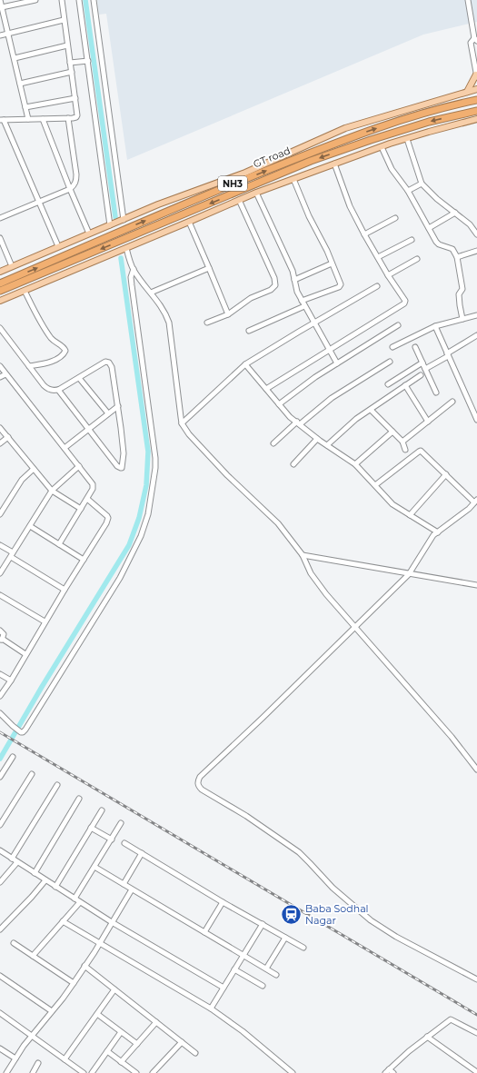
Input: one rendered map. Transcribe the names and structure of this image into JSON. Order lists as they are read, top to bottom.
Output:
{
  "streets": {
    "highway": ["GT road", "NH3"]
  },
  "places": {
    "station": ["Baba Sodhal Nagar"]
  }
}
